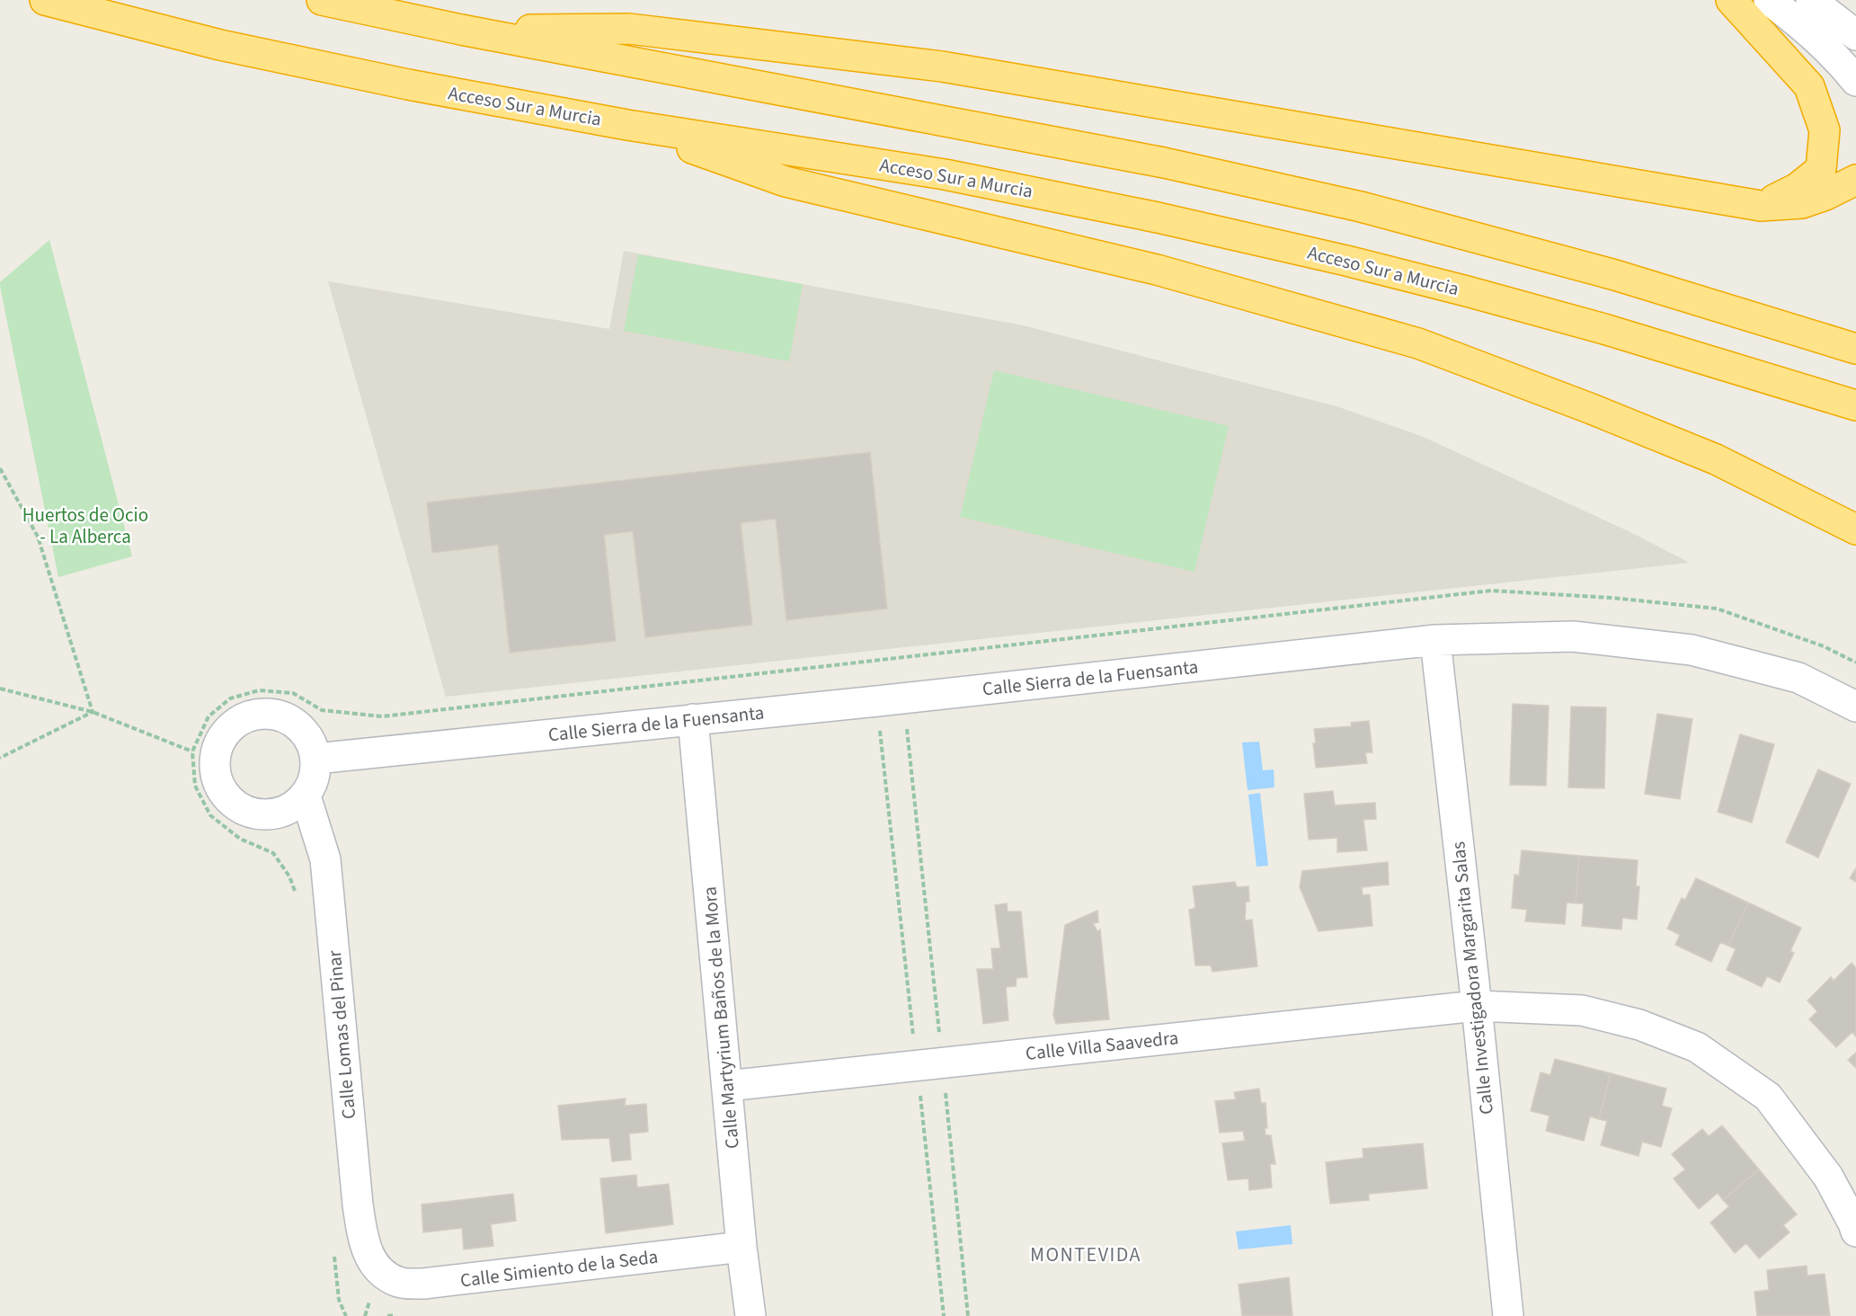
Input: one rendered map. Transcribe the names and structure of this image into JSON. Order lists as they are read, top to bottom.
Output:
{
  "streets": {
    "highway": ["Acceso Sur a Murcia"],
    "street": [
      "Calle Sierra de la Fuensanta",
      "Calle Investigadora Margarita Salas",
      "Calle Martyrium Baños de la Mora",
      "Calle Lomas del Pinar",
      "Calle Villa Saavedra",
      "Calle Simiento de la Seda"
    ]
  },
  "crossings": [
    ["Calle Sierra de la Fuensanta", "Calle Investigadora Margarita Salas"],
    ["Calle Sierra de la Fuensanta", "Calle Martyrium Baños de la Mora"],
    ["Calle Sierra de la Fuensanta", "Calle Lomas del Pinar"],
    ["Calle Investigadora Margarita Salas", "Calle Villa Saavedra"],
    ["Calle Martyrium Baños de la Mora", "Calle Villa Saavedra"],
    ["Calle Martyrium Baños de la Mora", "Calle Simiento de la Seda"],
    ["Calle Lomas del Pinar", "Calle Simiento de la Seda"]
  ],
  "districts": ["MONTEVIDA"],
  "parks": ["Huertos de Ocio - La Alberca"]
}
